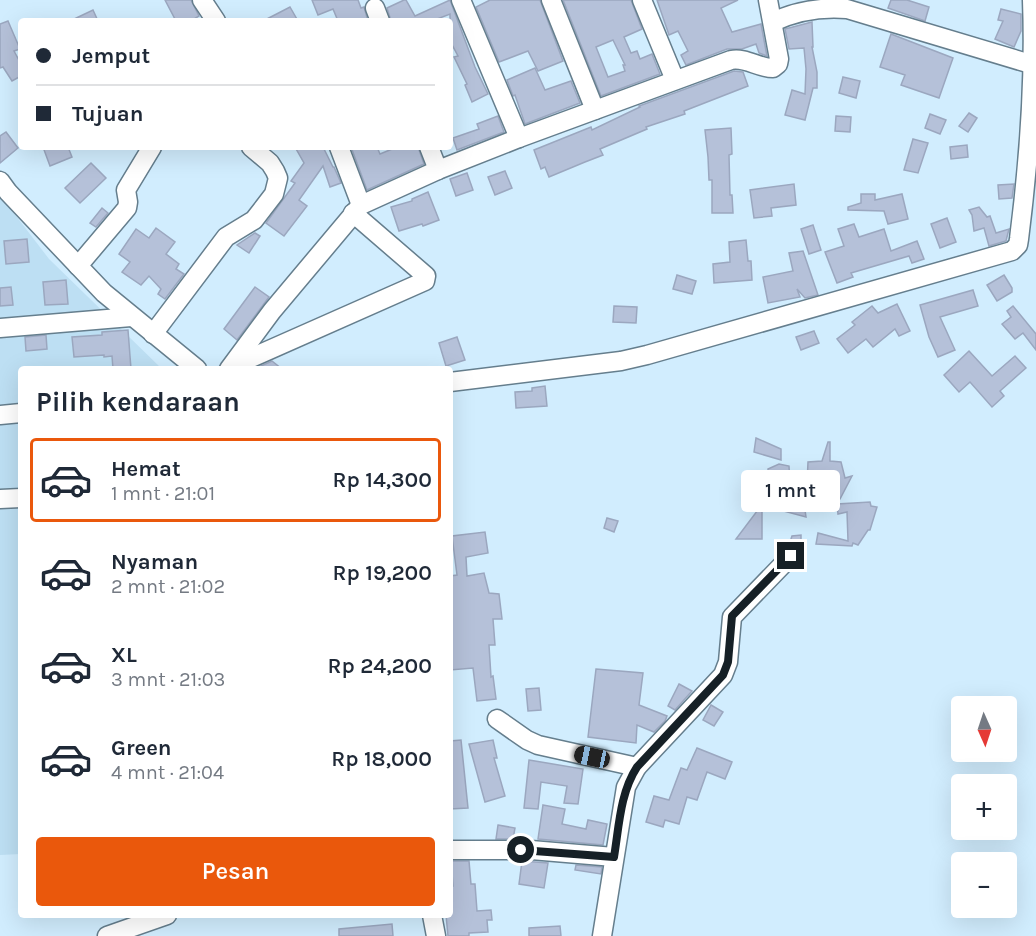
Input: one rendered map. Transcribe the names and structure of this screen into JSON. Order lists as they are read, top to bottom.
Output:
{
  "north": "bottom",
  "page": {
    "banner": ["Jemput", "Tujuan"],
    "heading": "Pilih kendaraan",
    "list": [
      {
        "name": "Hemat",
        "note": "1 mnt · 21:01",
        "value": "Rp 14,300"
      },
      {
        "name": "Nyaman",
        "note": "2 mnt · 21:02",
        "value": "Rp 19,200"
      },
      {
        "name": "XL",
        "note": "3 mnt · 21:03",
        "value": "Rp 24,200"
      },
      {
        "name": "Green",
        "note": "4 mnt · 21:04",
        "value": "Rp 18,000"
      }
    ],
    "bubble": "1 mnt",
    "map_buttons": ["+", "−"],
    "buttons": "Pesan"
  }
}
